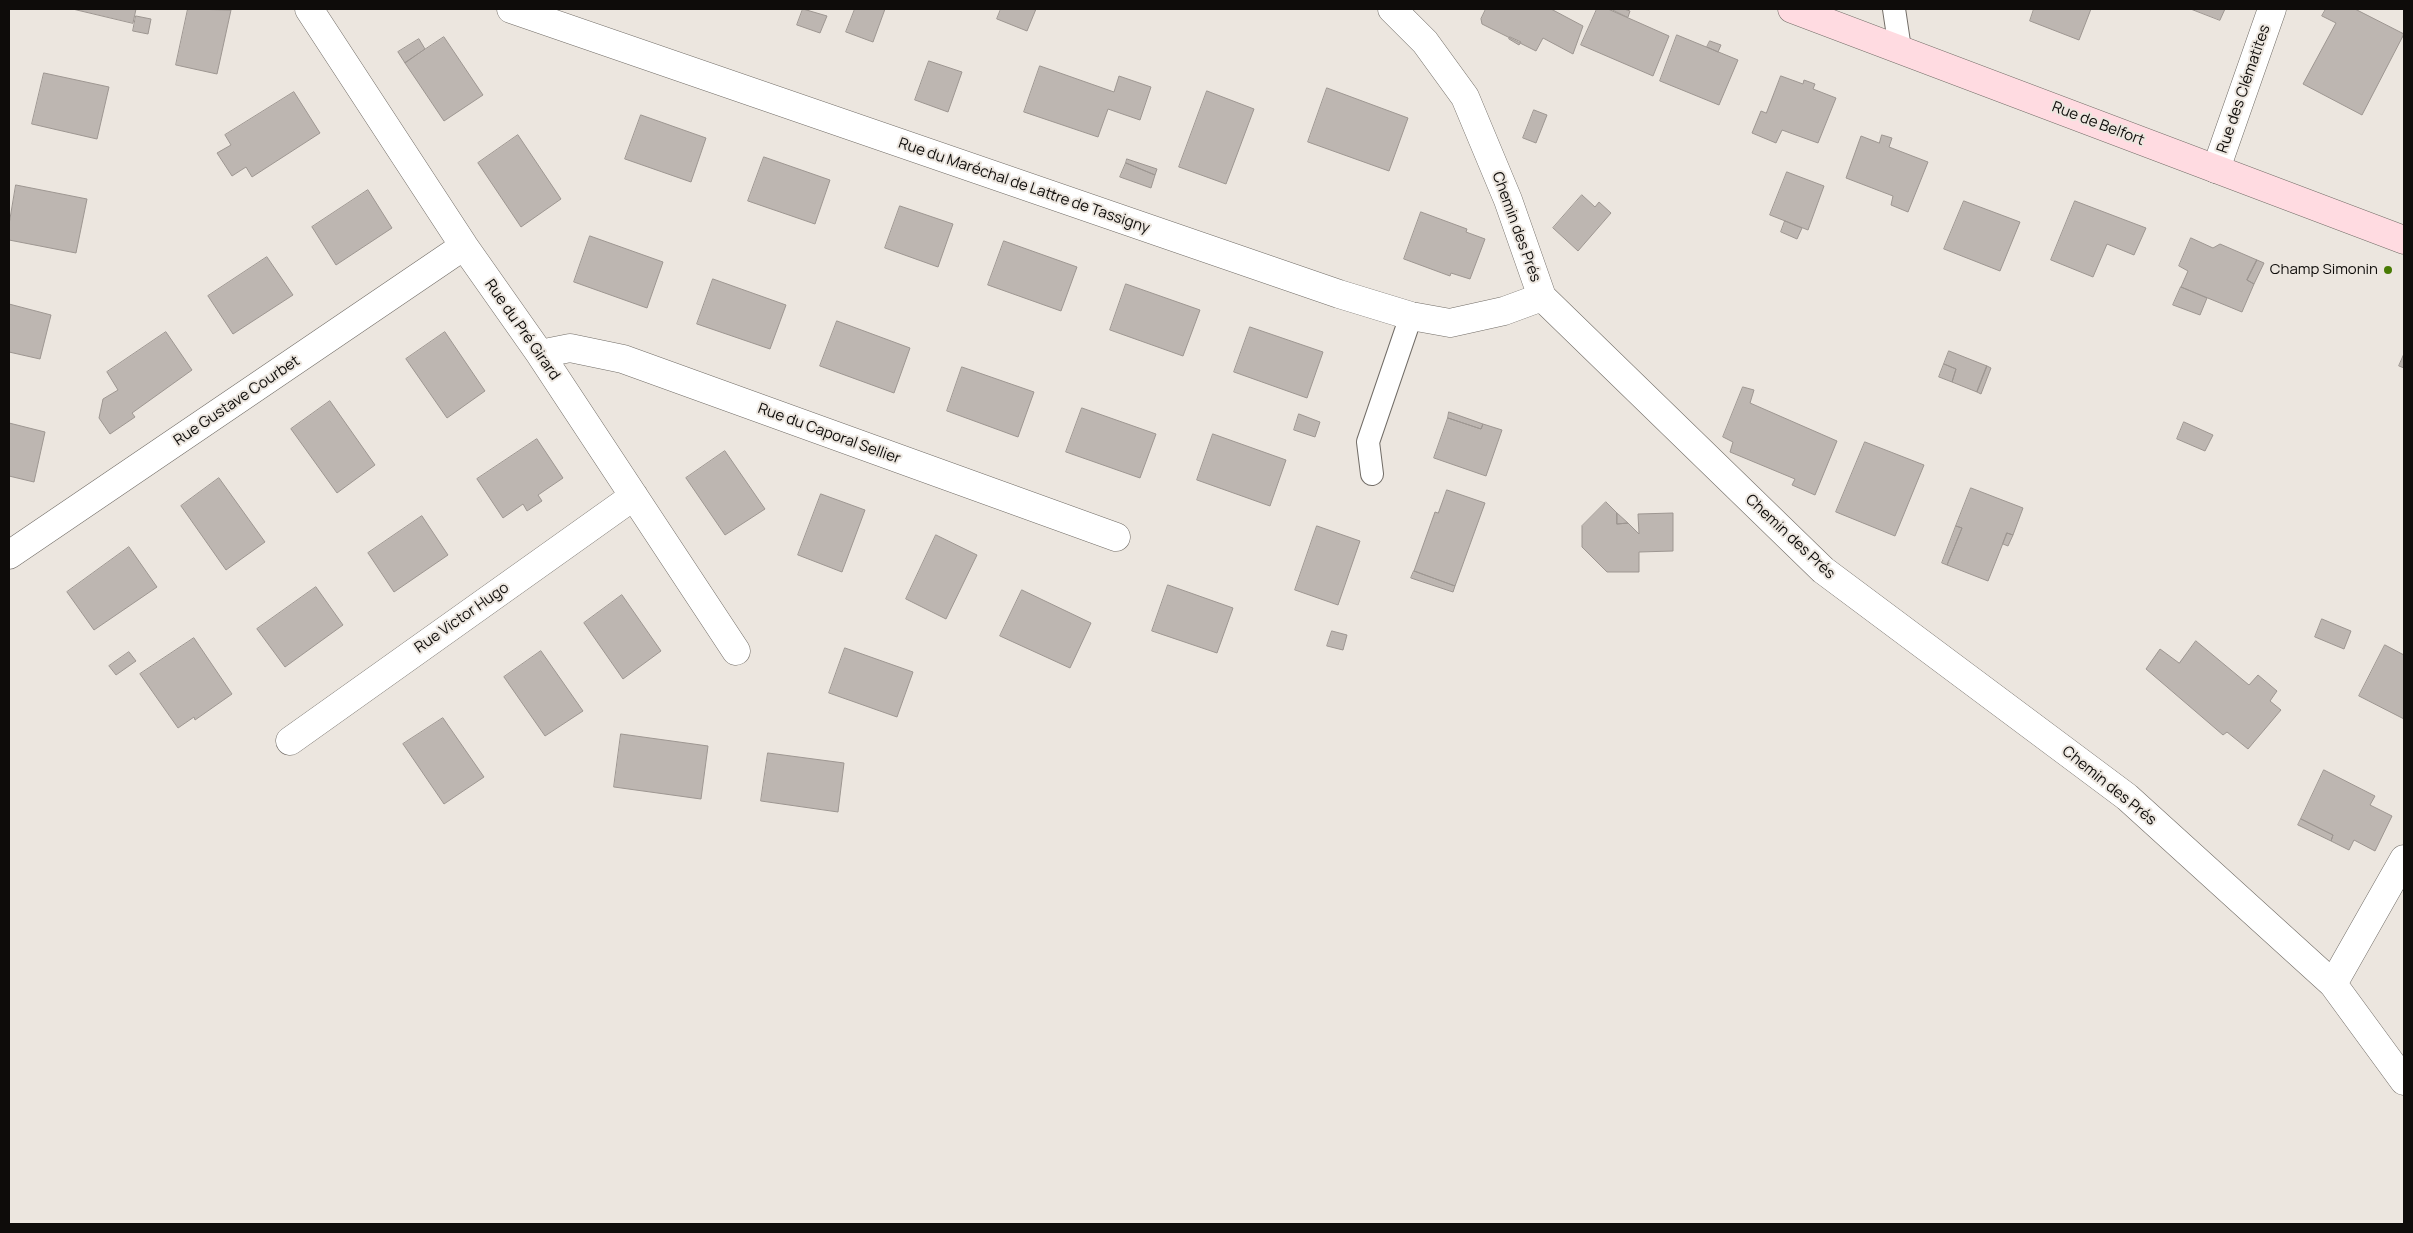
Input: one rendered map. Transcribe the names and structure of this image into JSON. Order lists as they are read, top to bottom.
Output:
{
  "streets": {
    "main road": ["Rue de Belfort"],
    "street": [
      "Rue des Clématites",
      "Rue du Maréchal de Lattre de Tassigny",
      "Chemin des Prés",
      "Rue du Pré Girard",
      "Rue Gustave Courbet",
      "Rue du Caporal Sellier",
      "Rue Victor Hugo"
    ]
  },
  "crossings": [
    ["Rue des Clématites", "Rue de Belfort"],
    ["Rue du Maréchal de Lattre de Tassigny", "Chemin des Prés"],
    ["Rue du Pré Girard", "Rue Gustave Courbet"],
    ["Rue du Pré Girard", "Rue du Caporal Sellier"],
    ["Rue du Pré Girard", "Rue Victor Hugo"]
  ],
  "places": ["Champ Simonin"]
}
